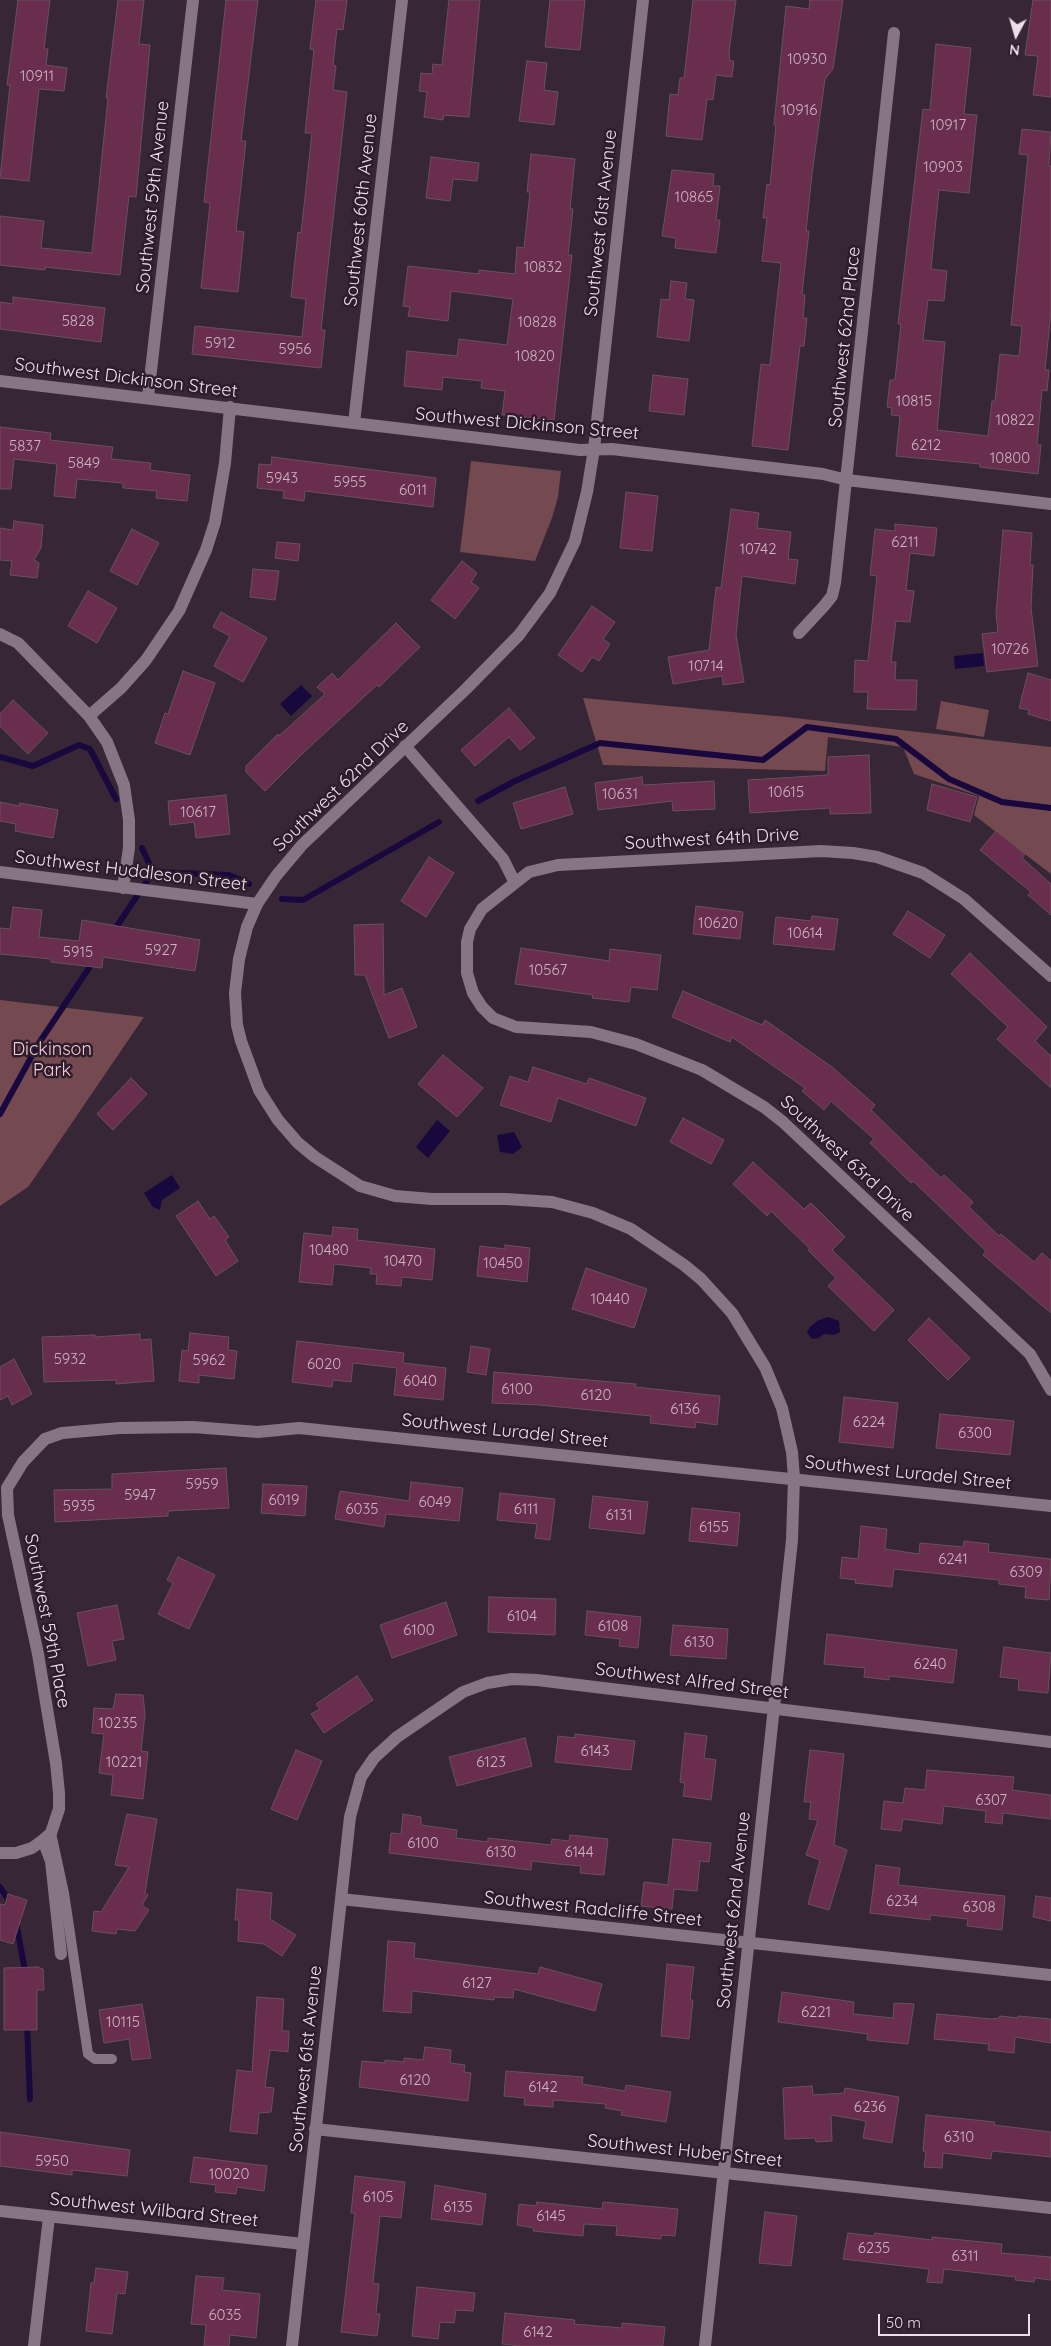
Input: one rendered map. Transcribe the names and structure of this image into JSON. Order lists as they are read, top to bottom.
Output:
{
  "streets": {
    "street": [
      "Southwest 59th Avenue",
      "Southwest 60th Avenue",
      "Southwest 61st Avenue",
      "Southwest 62nd Place",
      "Southwest Dickinson Street",
      "Southwest 62nd Drive",
      "Southwest 64th Drive",
      "Southwest Huddleson Street",
      "Southwest 63rd Drive",
      "Southwest Luradel Street",
      "Southwest 59th Place",
      "Southwest Alfred Street",
      "Southwest Radcliffe Street",
      "Southwest 62nd Avenue",
      "Southwest Huber Street",
      "Southwest Wilbard Street"
    ]
  },
  "crossings": [
    ["Southwest 59th Avenue", "Southwest Dickinson Street"],
    ["Southwest 60th Avenue", "Southwest Dickinson Street"],
    ["Southwest 61st Avenue", "Southwest Dickinson Street"],
    ["Southwest 61st Avenue", "Southwest 62nd Drive"],
    ["Southwest 61st Avenue", "Southwest Alfred Street"],
    ["Southwest 61st Avenue", "Southwest Radcliffe Street"],
    ["Southwest 61st Avenue", "Southwest Huber Street"],
    ["Southwest 61st Avenue", "Southwest Wilbard Street"],
    ["Southwest 62nd Place", "Southwest Dickinson Street"],
    ["Southwest Dickinson Street", "Southwest 62nd Drive"],
    ["Southwest 62nd Drive", "Southwest Huddleson Street"],
    ["Southwest 62nd Drive", "Southwest Luradel Street"],
    ["Southwest 62nd Drive", "Southwest 62nd Avenue"],
    ["Southwest 64th Drive", "Southwest 63rd Drive"],
    ["Southwest Luradel Street", "Southwest 59th Place"],
    ["Southwest Luradel Street", "Southwest 62nd Avenue"],
    ["Southwest Alfred Street", "Southwest 62nd Avenue"],
    ["Southwest Radcliffe Street", "Southwest 62nd Avenue"],
    ["Southwest 62nd Avenue", "Southwest Huber Street"]
  ],
  "parks": ["Dickinson Park"],
  "house_numbers": [
    "10930",
    "10911",
    "10916",
    "10917",
    "10903",
    "10865",
    "10832",
    "5828",
    "10828",
    "5912",
    "5956",
    "10820",
    "10815",
    "10822",
    "6212",
    "5837",
    "10800",
    "5849",
    "5943",
    "5955",
    "6011",
    "6211",
    "10742",
    "10726",
    "10714",
    "10615",
    "10631",
    "10617",
    "10620",
    "10614",
    "5927",
    "5915",
    "10567",
    "10480",
    "10470",
    "10450",
    "10440",
    "5932",
    "5962",
    "6020",
    "6040",
    "6100",
    "6120",
    "6136",
    "6224",
    "6300",
    "5959",
    "5947",
    "6019",
    "6049",
    "5935",
    "6035",
    "6111",
    "6131",
    "6155",
    "6241",
    "6309",
    "6104",
    "6108",
    "6100",
    "6130",
    "6240",
    "10235",
    "6143",
    "10221",
    "6123",
    "6307",
    "6100",
    "6130",
    "6144",
    "6234",
    "6308",
    "6127",
    "6221",
    "10115",
    "6120",
    "6142",
    "6236",
    "6310",
    "5950",
    "10020",
    "6105",
    "6135",
    "6145",
    "6235",
    "6311",
    "6035",
    "6142"
  ],
  "scale_bar": "50 m",
  "north": "bottom"
}
